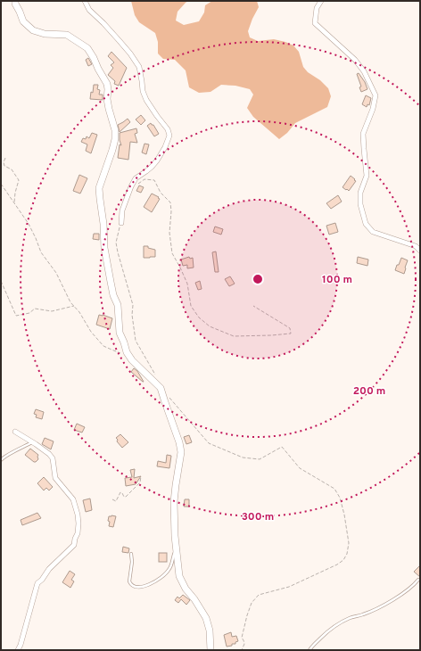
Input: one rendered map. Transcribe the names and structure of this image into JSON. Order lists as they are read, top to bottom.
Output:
{
  "rings": ["100 m", "200 m", "300 m"]
}
